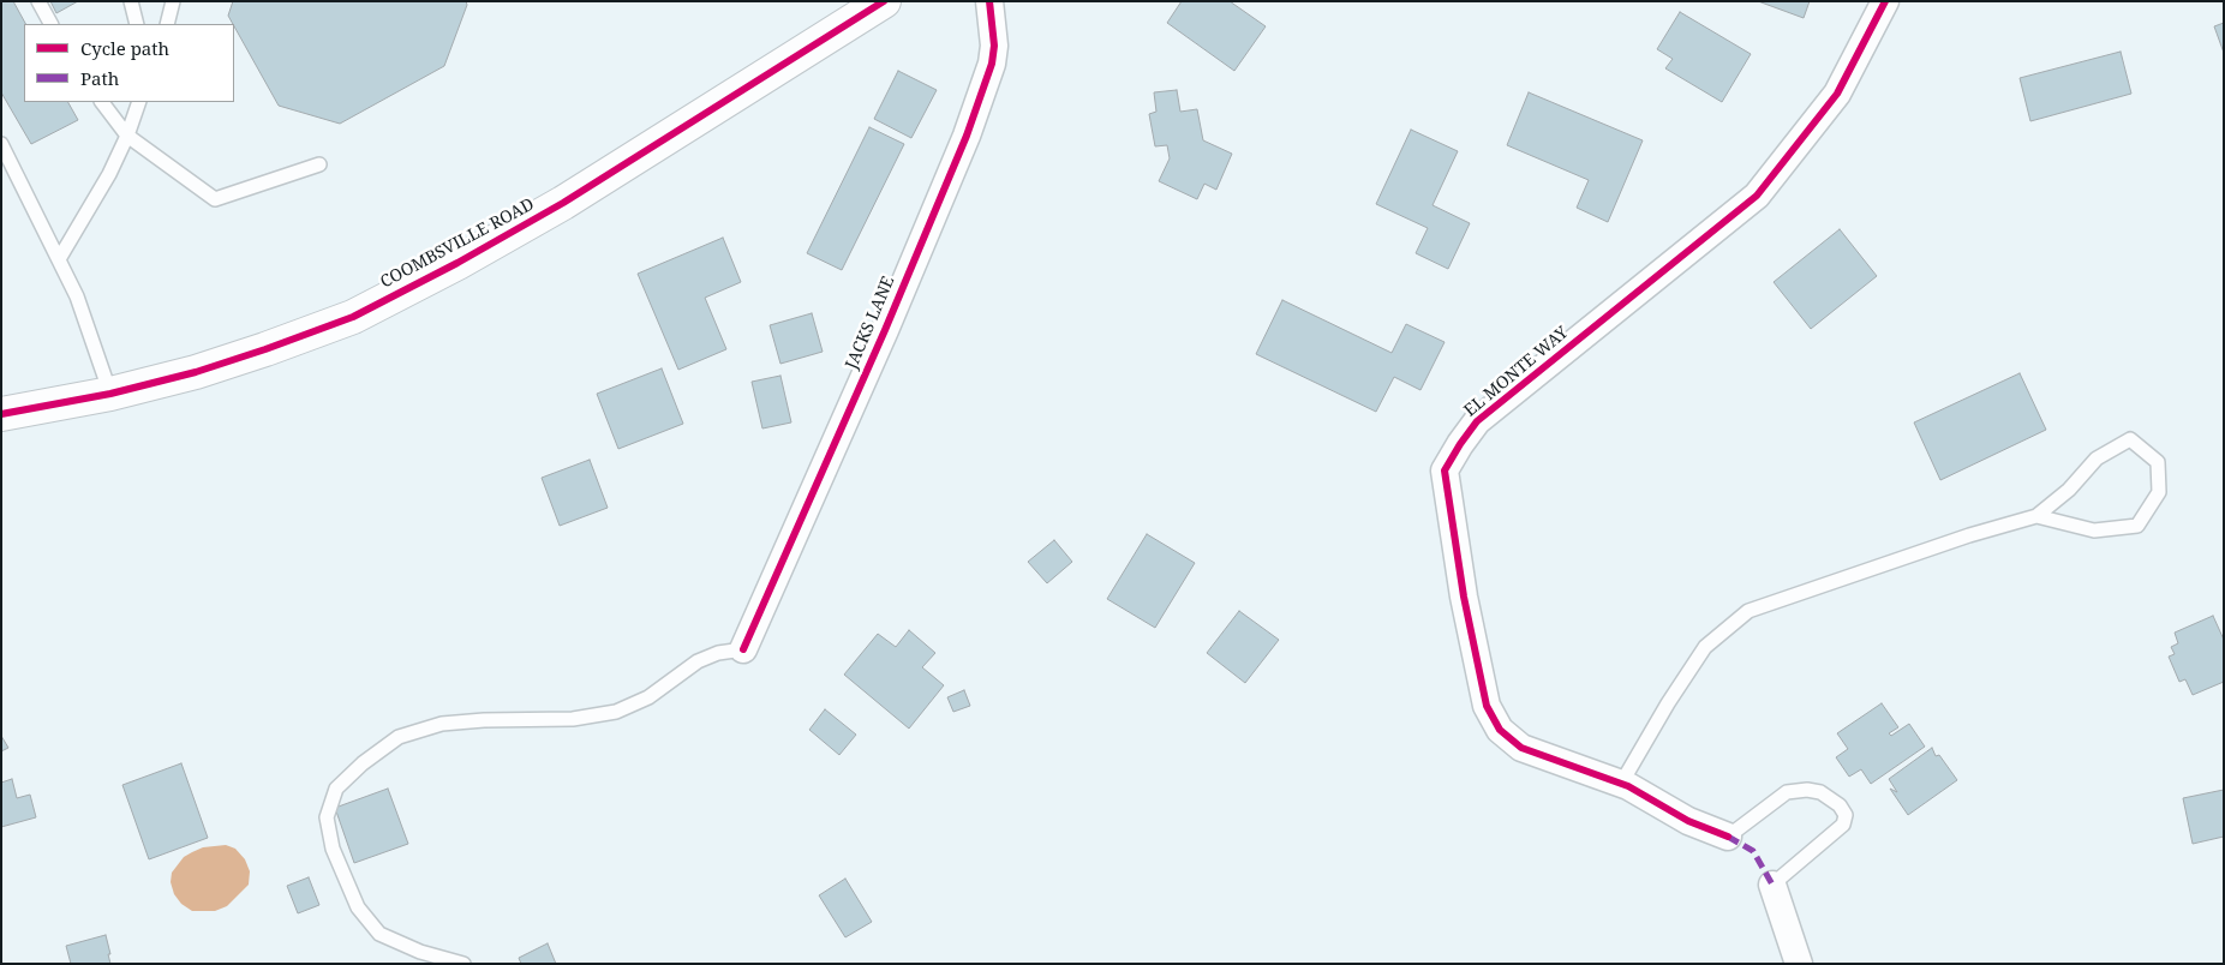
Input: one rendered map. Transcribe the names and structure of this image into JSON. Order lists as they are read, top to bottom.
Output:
{
  "streets": {
    "street": ["COOMBSVILLE ROAD", "JACKS LANE", "EL MONTE WAY"]
  },
  "legend": ["Cycle path", "Path"]
}
